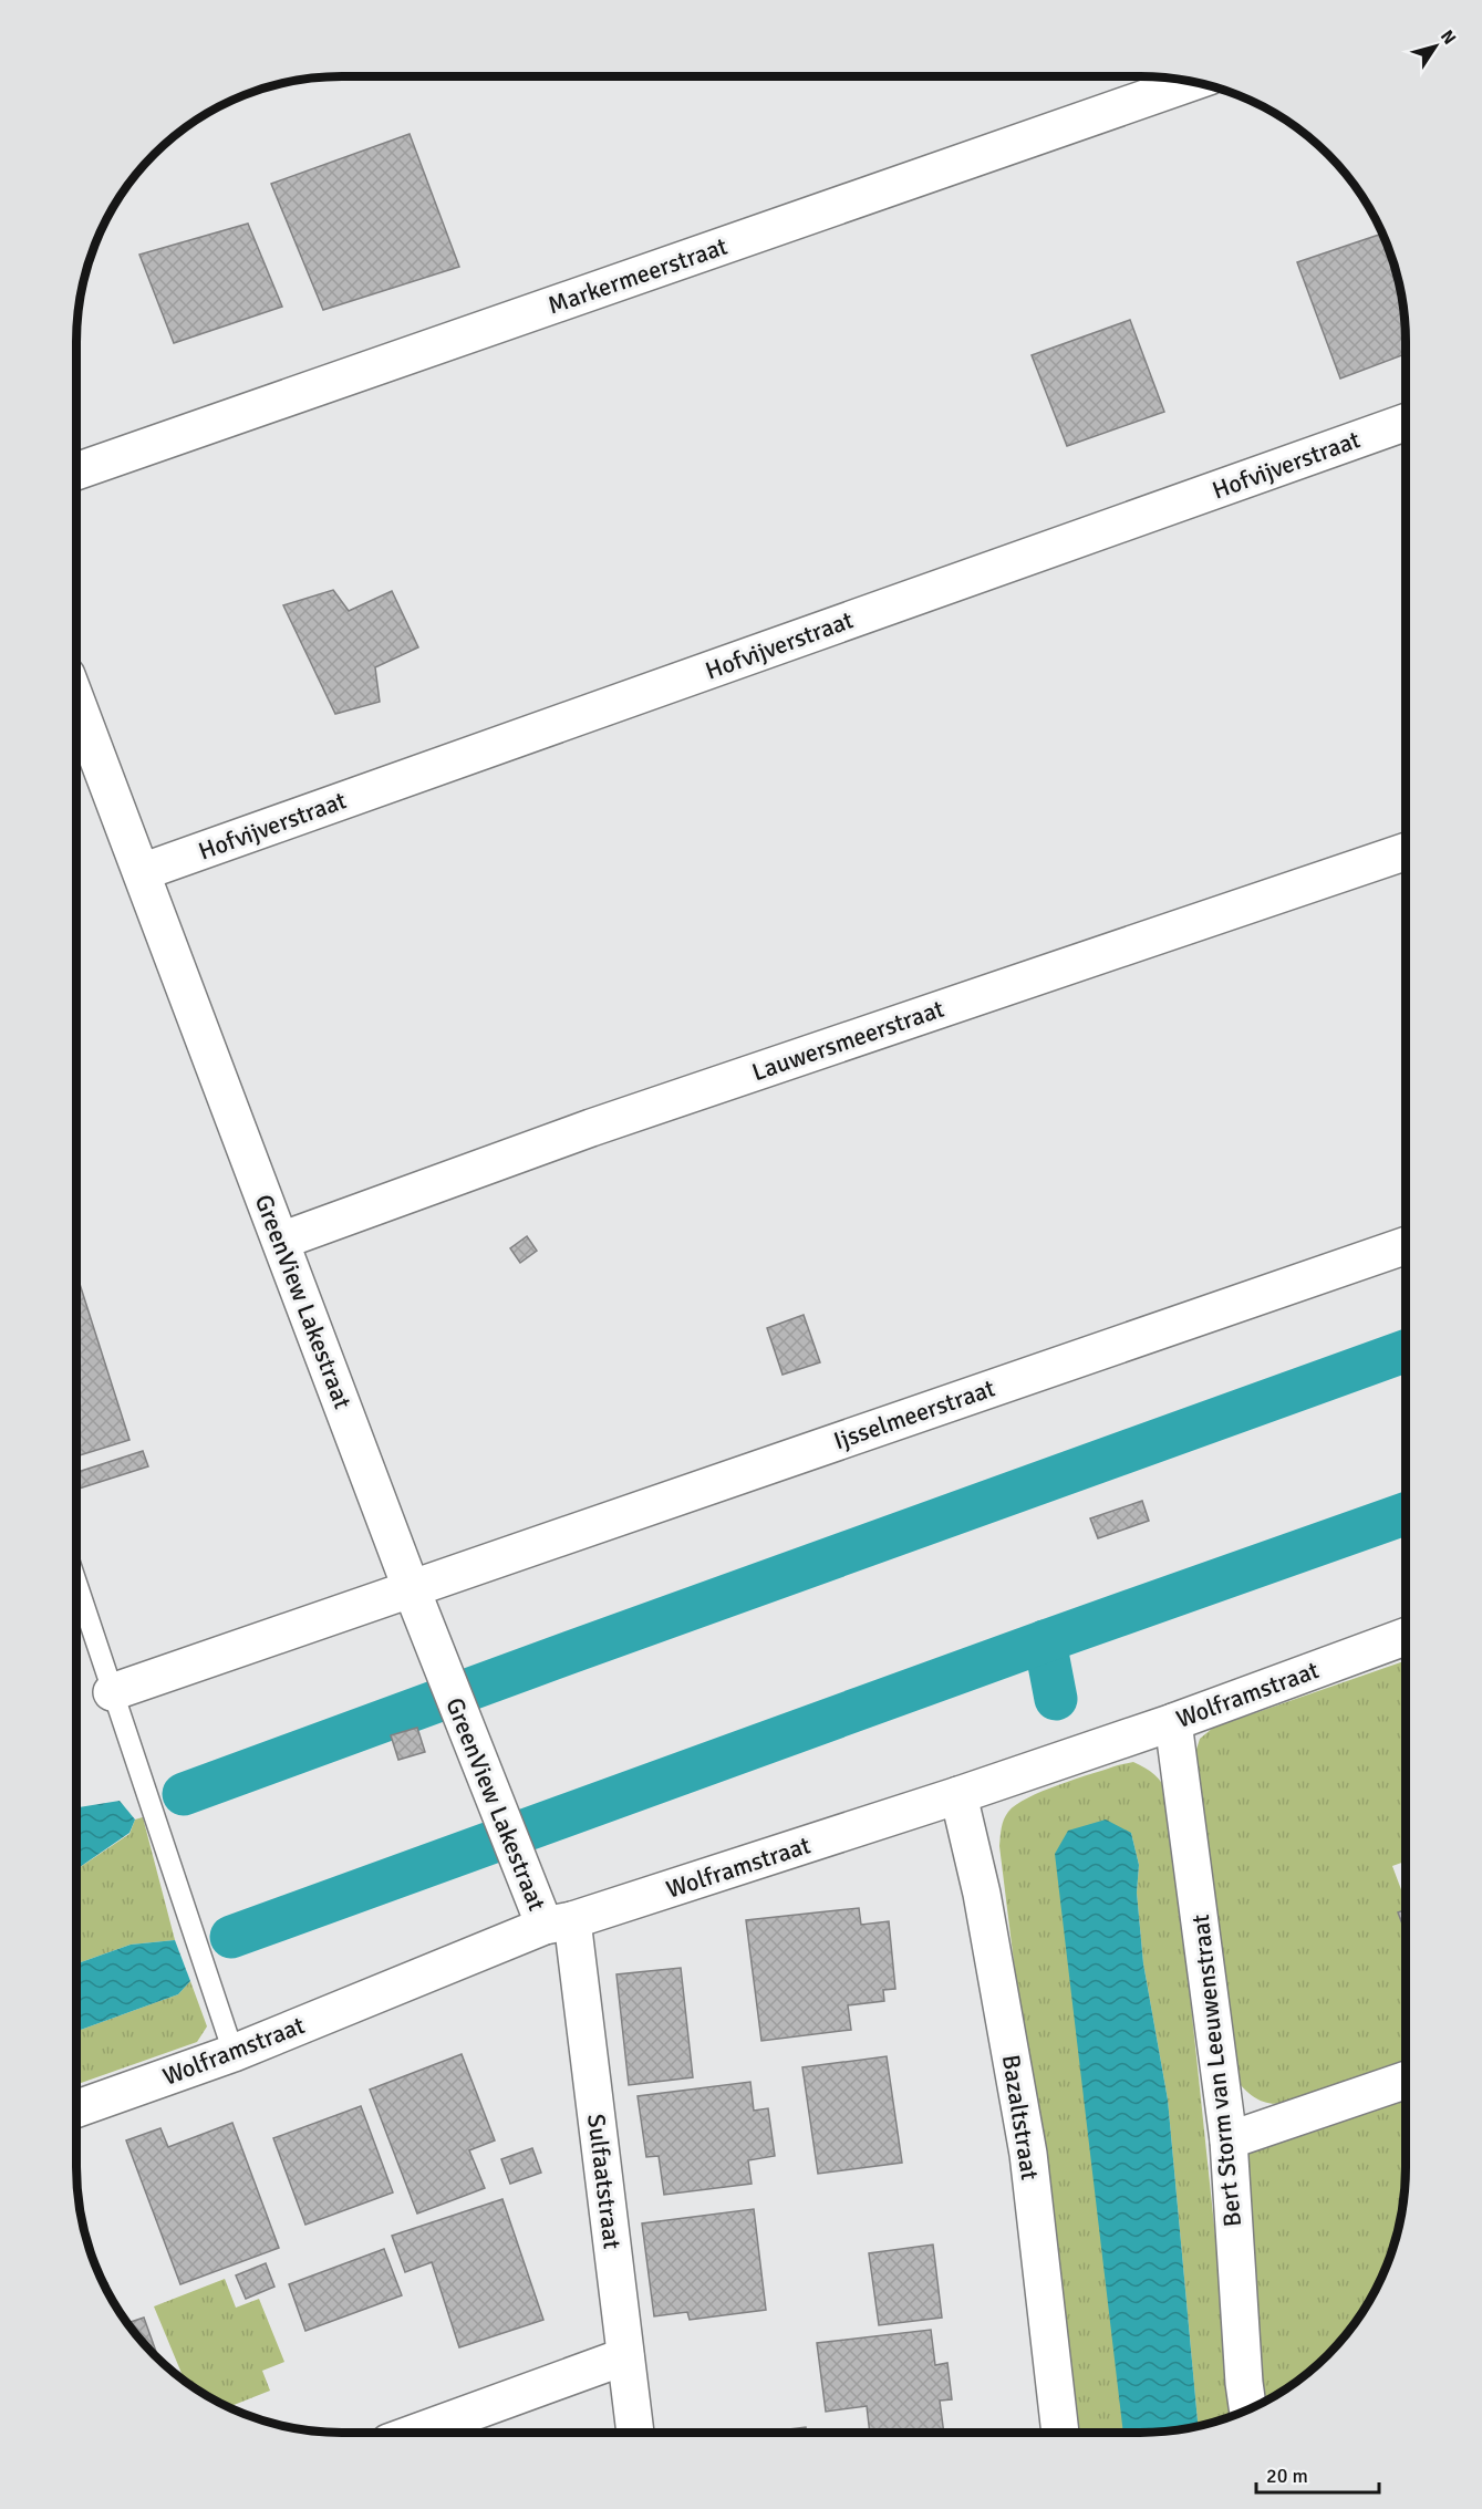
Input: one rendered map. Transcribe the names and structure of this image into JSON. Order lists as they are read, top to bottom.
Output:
{
  "streets": {
    "street": [
      "Markermeerstraat",
      "Hofvijverstraat",
      "Lauwersmeerstraat",
      "GreenView Lakestraat",
      "Ijsselmeerstraat",
      "Wolframstraat",
      "Bert Storm van Leeuwenstraat",
      "Bazaltstraat",
      "Sulfaatstraat"
    ]
  },
  "crossings": [
    ["Hofvijverstraat", "GreenView Lakestraat"],
    ["Lauwersmeerstraat", "GreenView Lakestraat"],
    ["GreenView Lakestraat", "Ijsselmeerstraat"],
    ["GreenView Lakestraat", "Wolframstraat"],
    ["GreenView Lakestraat", "Sulfaatstraat"],
    ["Wolframstraat", "Bert Storm van Leeuwenstraat"],
    ["Wolframstraat", "Bazaltstraat"],
    ["Wolframstraat", "Sulfaatstraat"]
  ],
  "scale_bar": "20 m",
  "north": "top right"
}
